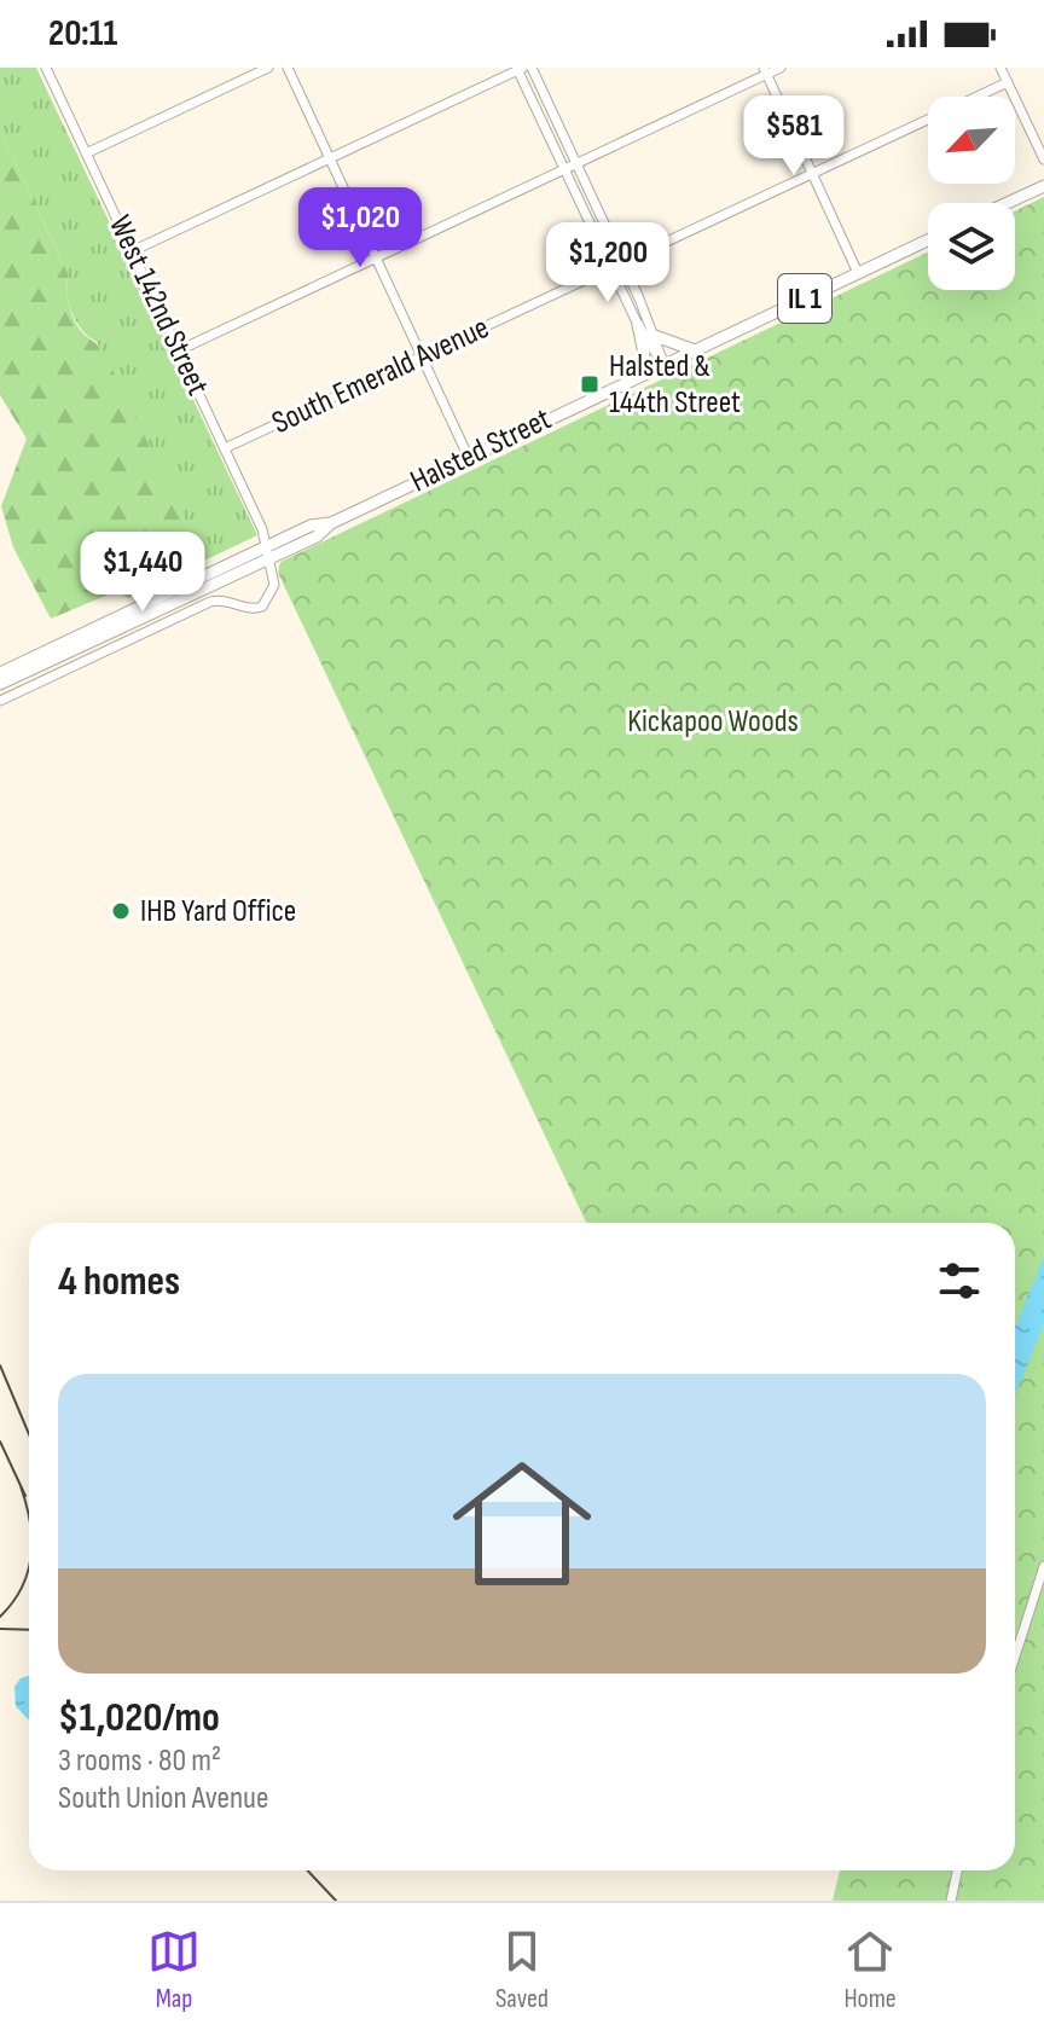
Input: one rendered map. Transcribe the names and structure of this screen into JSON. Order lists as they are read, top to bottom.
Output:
{
  "streets": {
    "main road": ["IL 1", "Halsted Street"],
    "street": ["West 142nd Street", "South Emerald Avenue"]
  },
  "crossings": [
    ["West 142nd Street", "South Emerald Avenue"],
    ["West 142nd Street", "Halsted Street"]
  ],
  "parks": ["Kickapoo Woods"],
  "places": {
    "transit": ["Halsted & 144th Street"],
    "other": ["IHB Yard Office"]
  },
  "north": "bottom left",
  "page": {
    "status": "20:11",
    "price": [
      "$581",
      "$1,020",
      "$1,200",
      "$1,440"
    ],
    "heading": "4 homes",
    "list": [
      {
        "name": "$1,020/mo",
        "note": "3 rooms · 80 m² · South Union Avenue"
      }
    ],
    "tabs": ["Map", "Saved", "Home"]
  }
}
